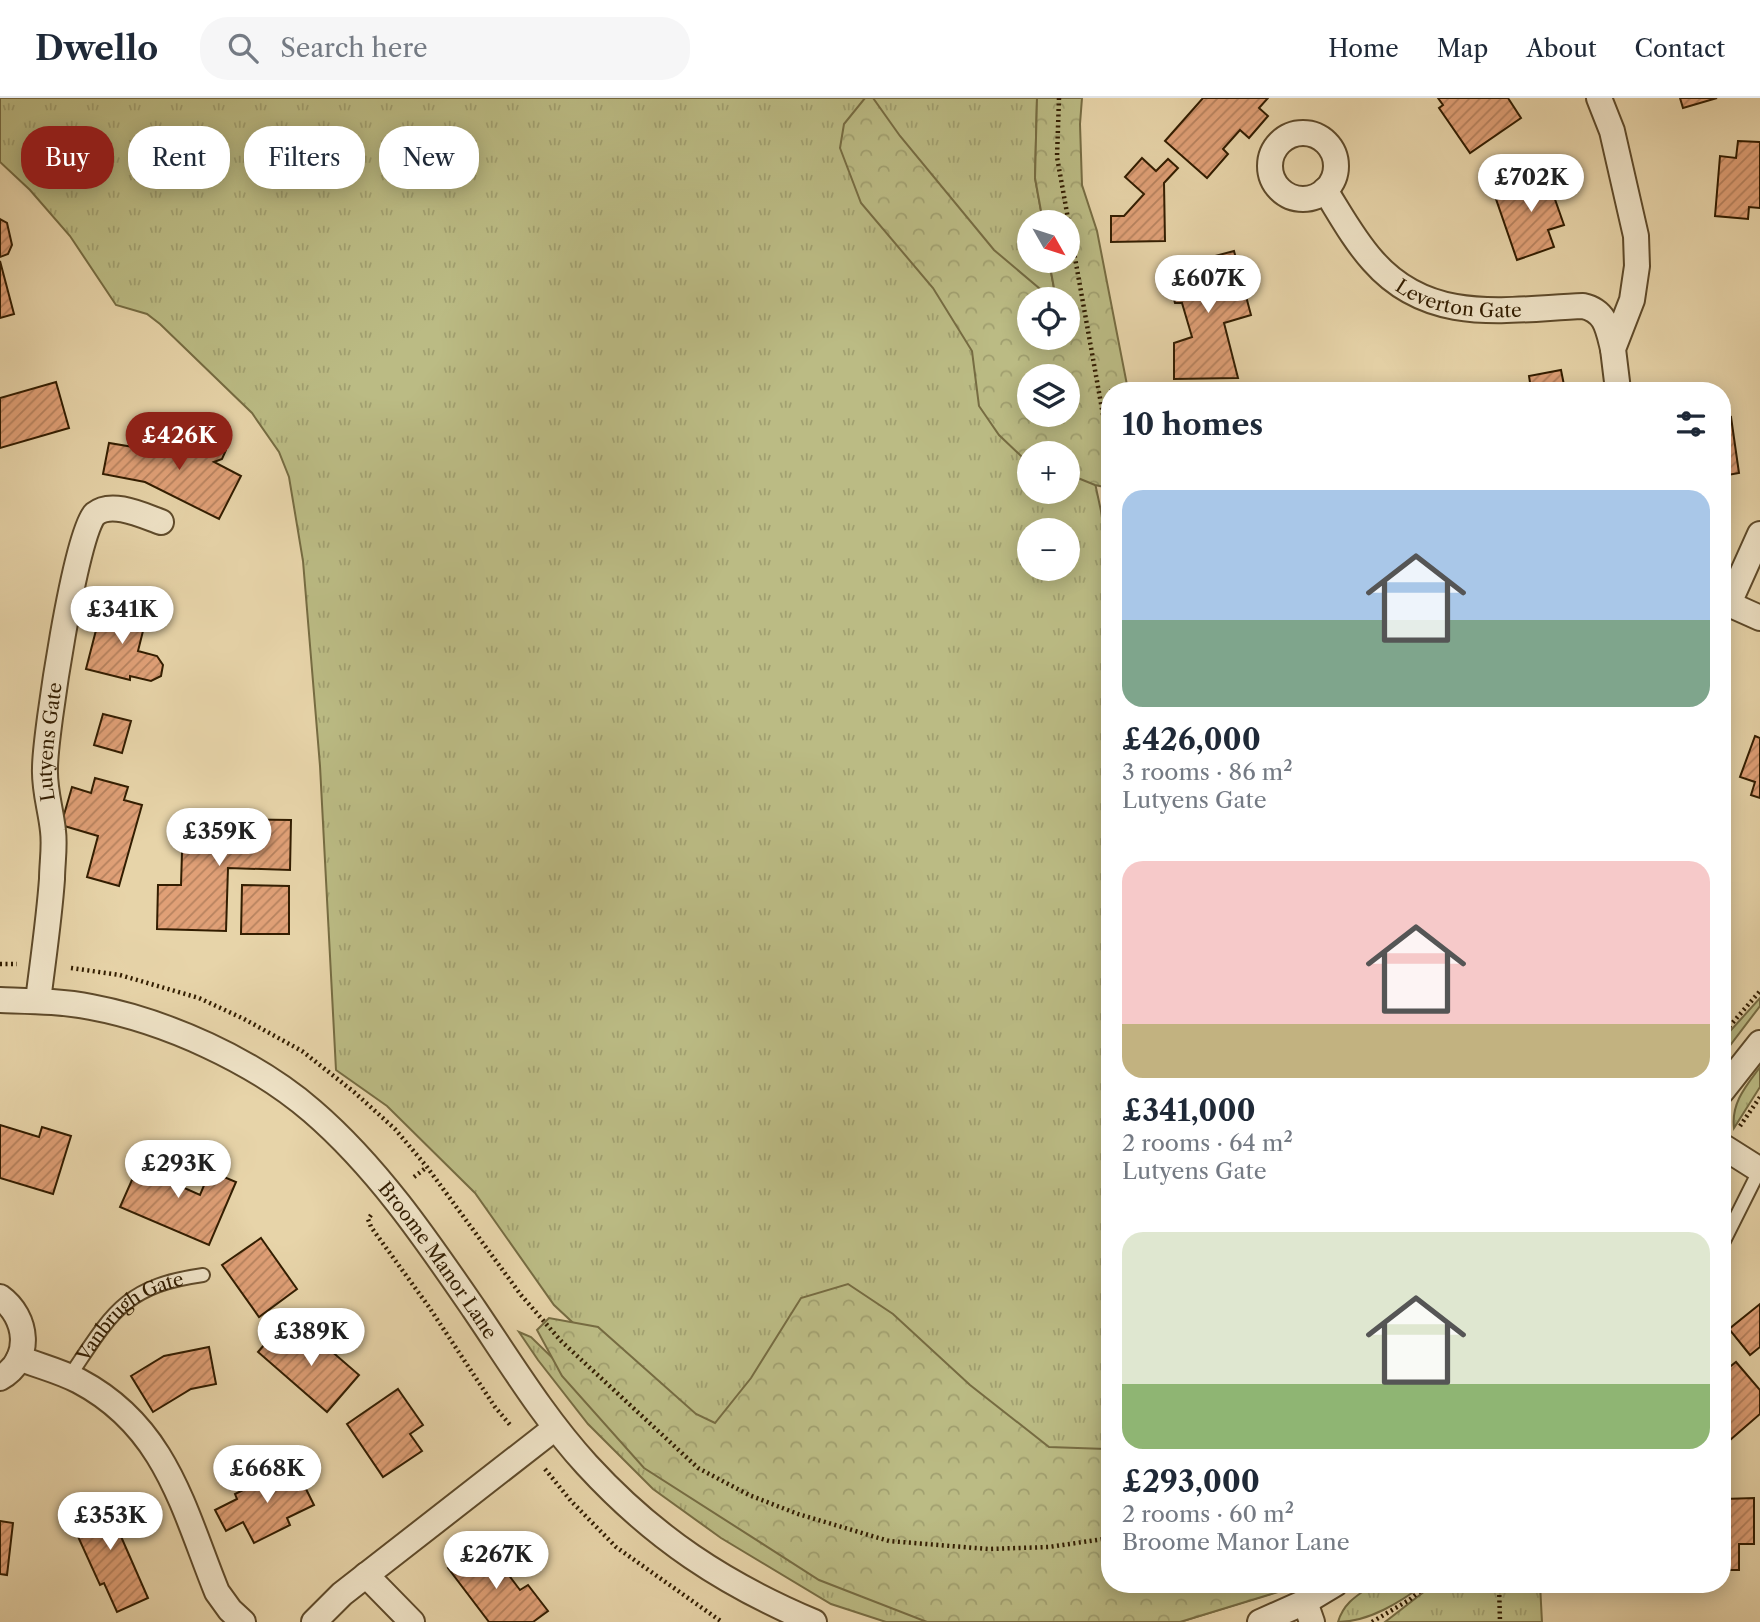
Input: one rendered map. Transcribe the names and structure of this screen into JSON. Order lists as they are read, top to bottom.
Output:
{
  "streets": {
    "street": [
      "Leverton Gate",
      "Lutyens Gate",
      "Broome Manor Lane",
      "Vanbrugh Gate"
    ]
  },
  "crossings": [
    ["Lutyens Gate", "Broome Manor Lane"]
  ],
  "north": "bottom right",
  "page": {
    "header": "Dwello",
    "search": "Search here",
    "nav": [
      "Home",
      "Map",
      "About",
      "Contact"
    ],
    "chip": [
      "Buy",
      "Rent",
      "Filters",
      "New"
    ],
    "price": [
      "£702K",
      "£607K",
      "£426K",
      "£341K",
      "£359K",
      "£293K",
      "£389K",
      "£668K",
      "£353K",
      "£267K"
    ],
    "map_buttons": ["+", "−"],
    "heading": "10 homes",
    "list": [
      {
        "name": "£426,000",
        "note": "3 rooms · 86 m² · Lutyens Gate"
      },
      {
        "name": "£341,000",
        "note": "2 rooms · 64 m² · Lutyens Gate"
      },
      {
        "name": "£293,000",
        "note": "2 rooms · 60 m² · Broome Manor Lane"
      }
    ]
  }
}
